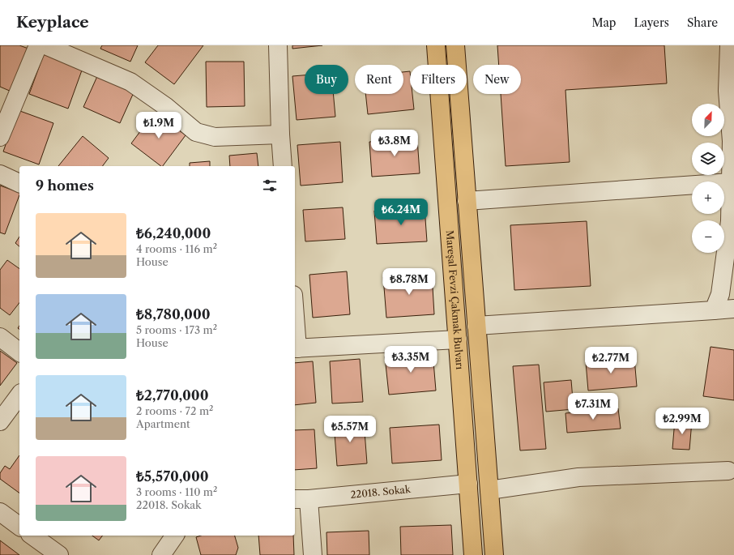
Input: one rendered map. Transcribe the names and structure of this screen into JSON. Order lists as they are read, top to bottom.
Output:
{
  "streets": {
    "main road": ["Mareşal Fevzi Çakmak Bulvarı"],
    "street": ["22018. Sokak"]
  },
  "crossings": [
    ["Mareşal Fevzi Çakmak Bulvarı", "22018. Sokak"]
  ],
  "north": "top right",
  "page": {
    "header": "Keyplace",
    "nav": ["Map", "Layers", "Share"],
    "chip": [
      "Buy",
      "Rent",
      "Filters",
      "New"
    ],
    "map_buttons": ["+", "−"],
    "price": [
      "₺1.9M",
      "₺3.8M",
      "₺6.24M",
      "₺8.78M",
      "₺3.35M",
      "₺2.77M",
      "₺7.31M",
      "₺2.99M",
      "₺5.57M"
    ],
    "heading": "9 homes",
    "list": [
      {
        "name": "₺6,240,000",
        "note": "4 rooms · 116 m² · House"
      },
      {
        "name": "₺8,780,000",
        "note": "5 rooms · 173 m² · House"
      },
      {
        "name": "₺2,770,000",
        "note": "2 rooms · 72 m² · Apartment"
      },
      {
        "name": "₺5,570,000",
        "note": "3 rooms · 110 m² · 22018. Sokak"
      }
    ]
  }
}
